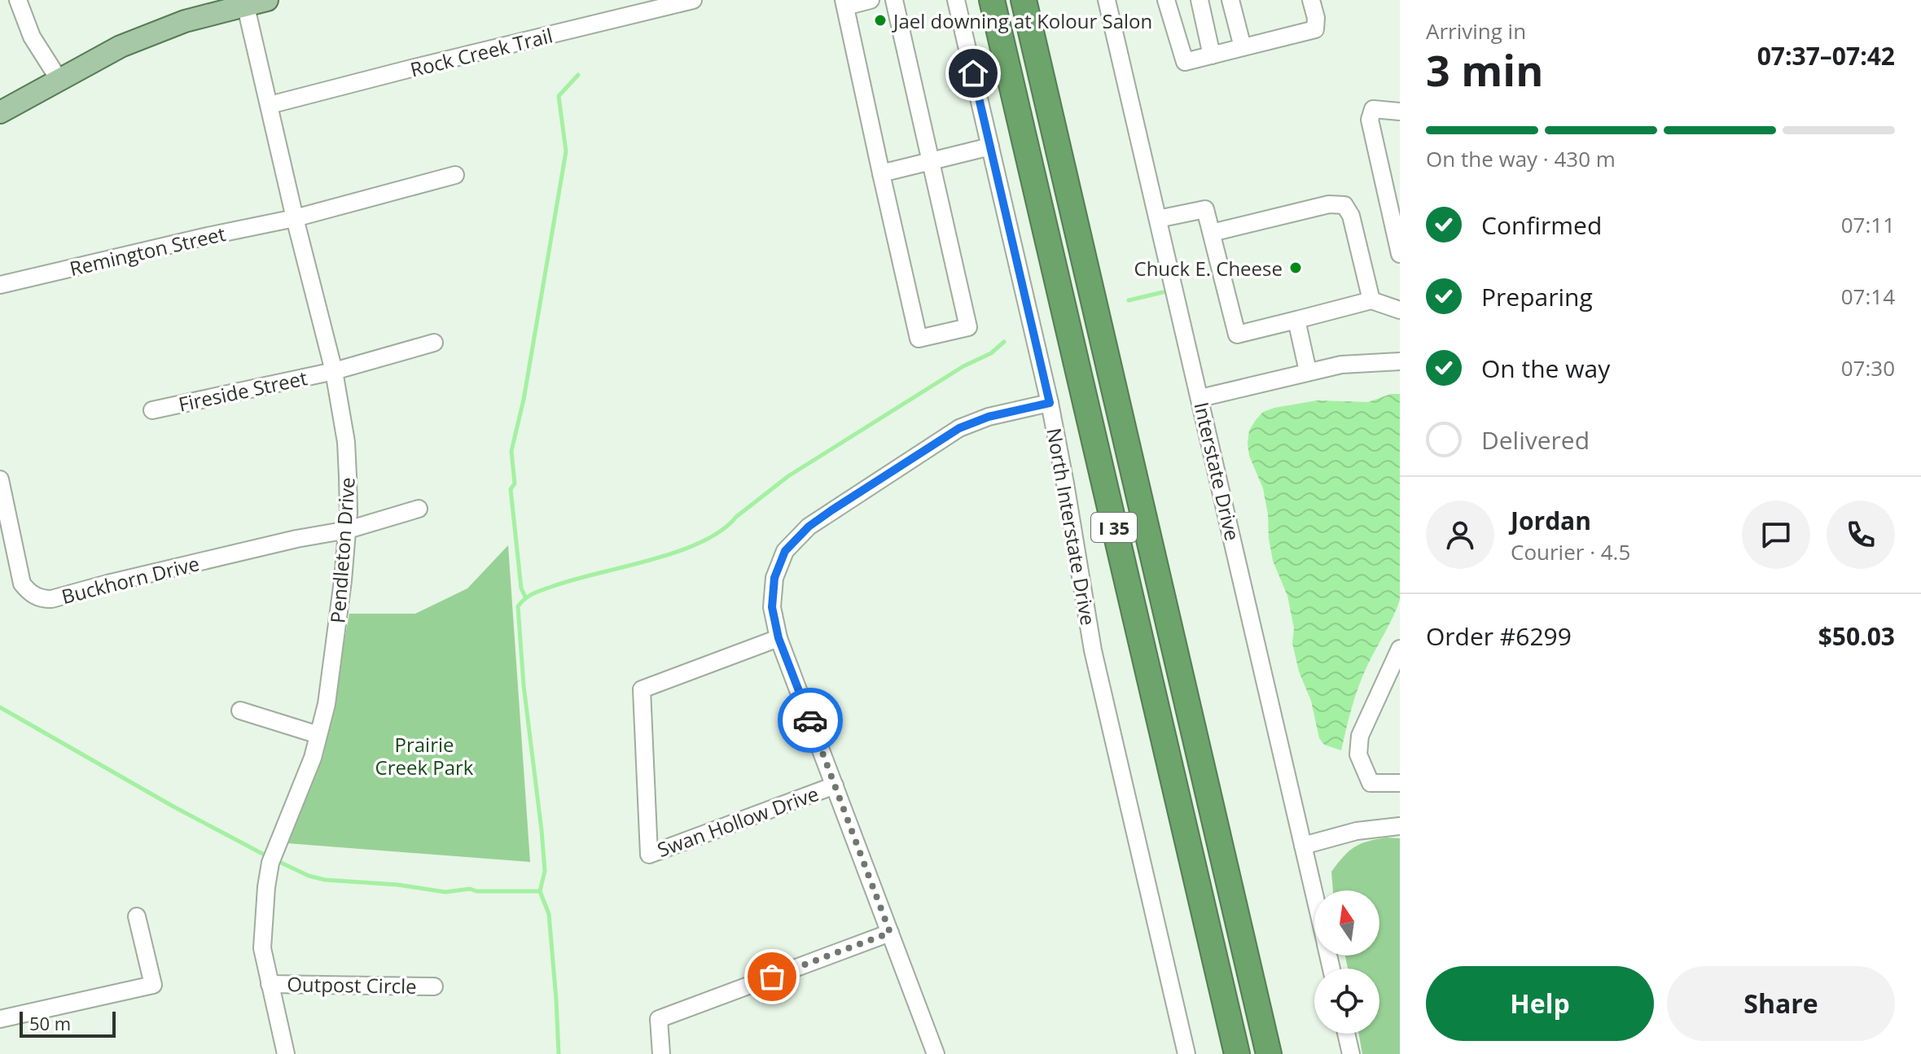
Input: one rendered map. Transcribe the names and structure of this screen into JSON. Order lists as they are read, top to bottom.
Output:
{
  "streets": {
    "highway": ["I 35"],
    "street": [
      "Rock Creek Trail",
      "Remington Street",
      "Fireside Street",
      "Interstate Drive",
      "North Interstate Drive",
      "Pendleton Drive",
      "Buckhorn Drive",
      "Swan Hollow Drive",
      "Outpost Circle"
    ]
  },
  "crossings": [
    ["Rock Creek Trail", "Pendleton Drive"],
    ["Remington Street", "Pendleton Drive"],
    ["Fireside Street", "Pendleton Drive"],
    ["Pendleton Drive", "Buckhorn Drive"],
    ["Pendleton Drive", "Outpost Circle"]
  ],
  "parks": ["Prairie Creek Park"],
  "places": ["Jael downing at Kolour Salon", "Chuck E. Cheese"],
  "scale_bar": "50 m",
  "north": "top",
  "page": {
    "heading": ["3 min", "Arriving in", "07:37–07:42"],
    "panel": [
      "Jordan",
      "Courier · 4.5",
      "Order #6299",
      "$50.03"
    ],
    "bar": "On the way · 430 m",
    "list": [
      ["Confirmed", "07:11"],
      ["Preparing", "07:14"],
      ["On the way", "07:30"],
      "Delivered"
    ],
    "buttons": ["Help", "Share"],
    "scale": "50 m"
  }
}
